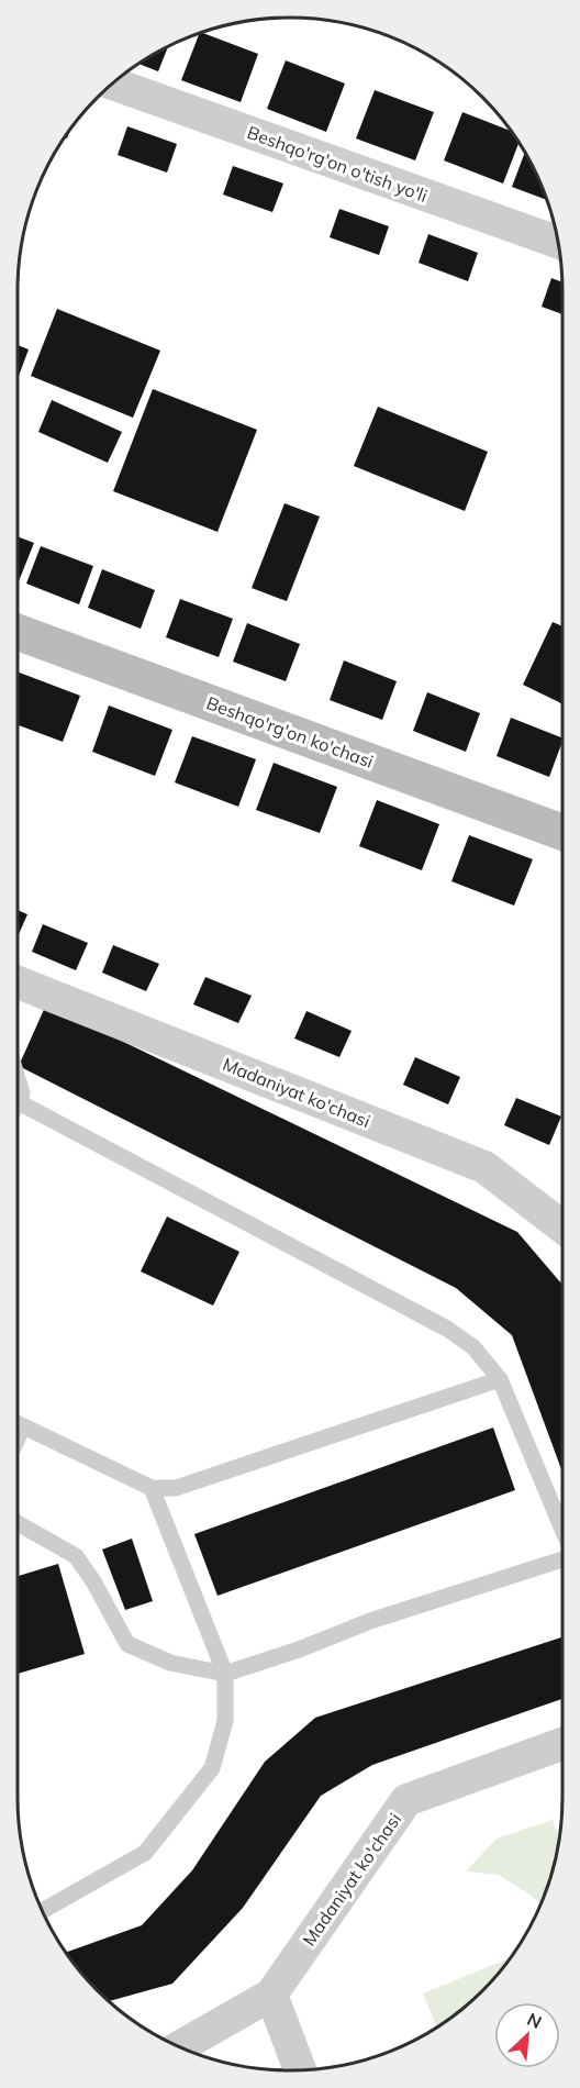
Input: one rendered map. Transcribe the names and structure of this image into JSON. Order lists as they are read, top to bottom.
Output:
{
  "streets": {
    "main road": ["Beshqo'rg'on ko'chasi"],
    "street": ["Beshqo'rg'on o'tish yo'li", "Madaniyat ko'chasi"]
  },
  "north": "top right"
}
